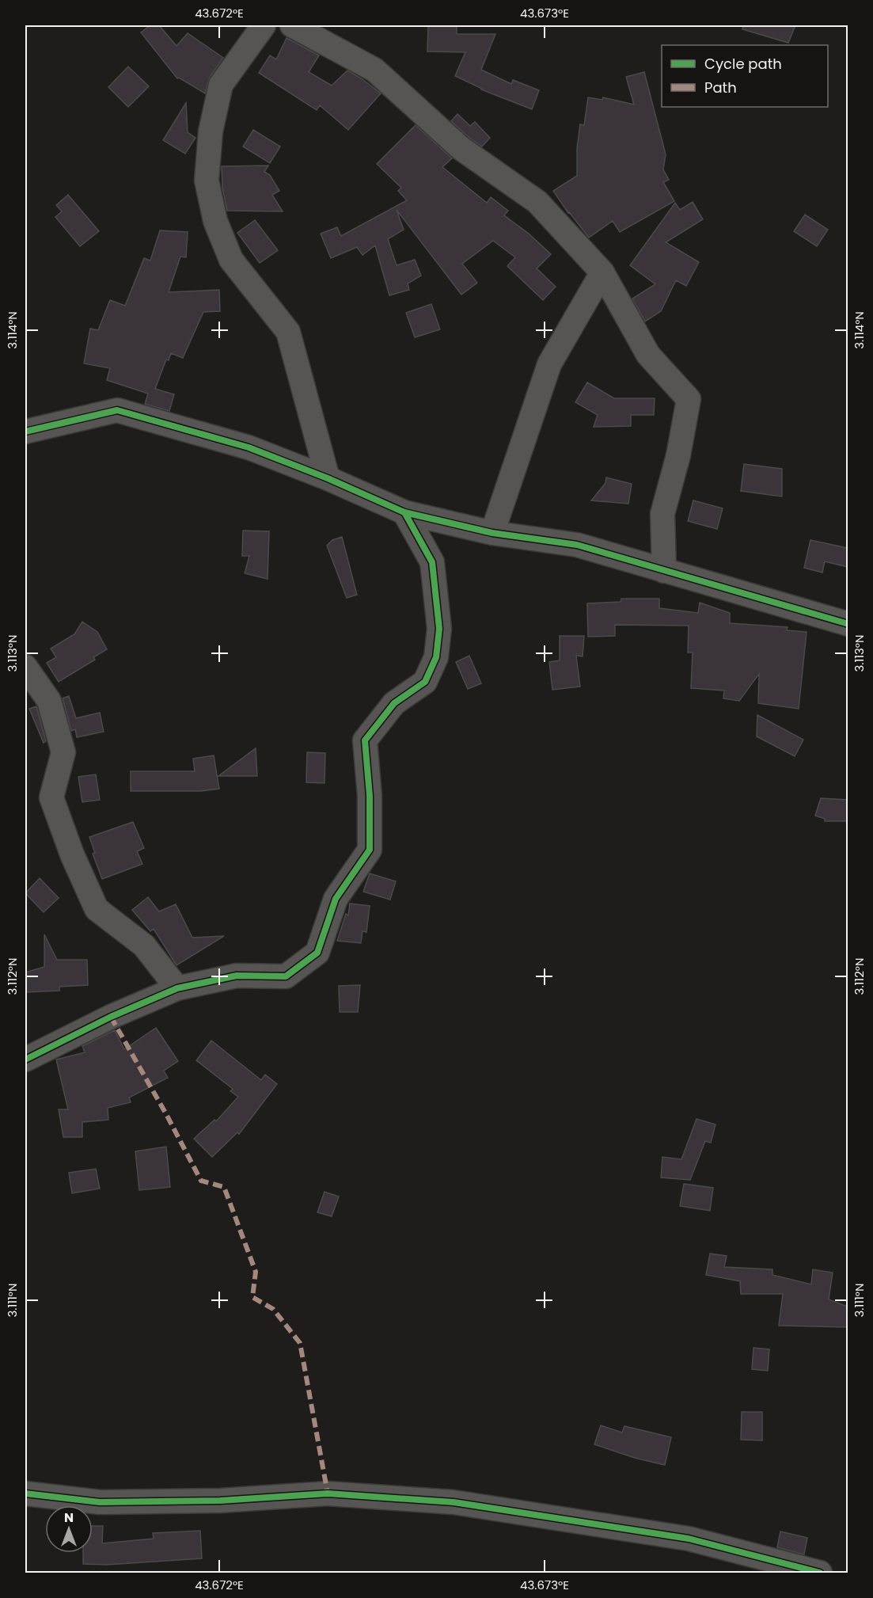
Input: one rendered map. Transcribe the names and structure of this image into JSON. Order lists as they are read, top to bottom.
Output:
{
  "legend": ["Cycle path", "Path"],
  "north": "top",
  "coordinates": [
    "43.672°E",
    "43.673°E",
    "3.114°N",
    "3.113°N",
    "3.112°N",
    "3.111°N"
  ]
}
